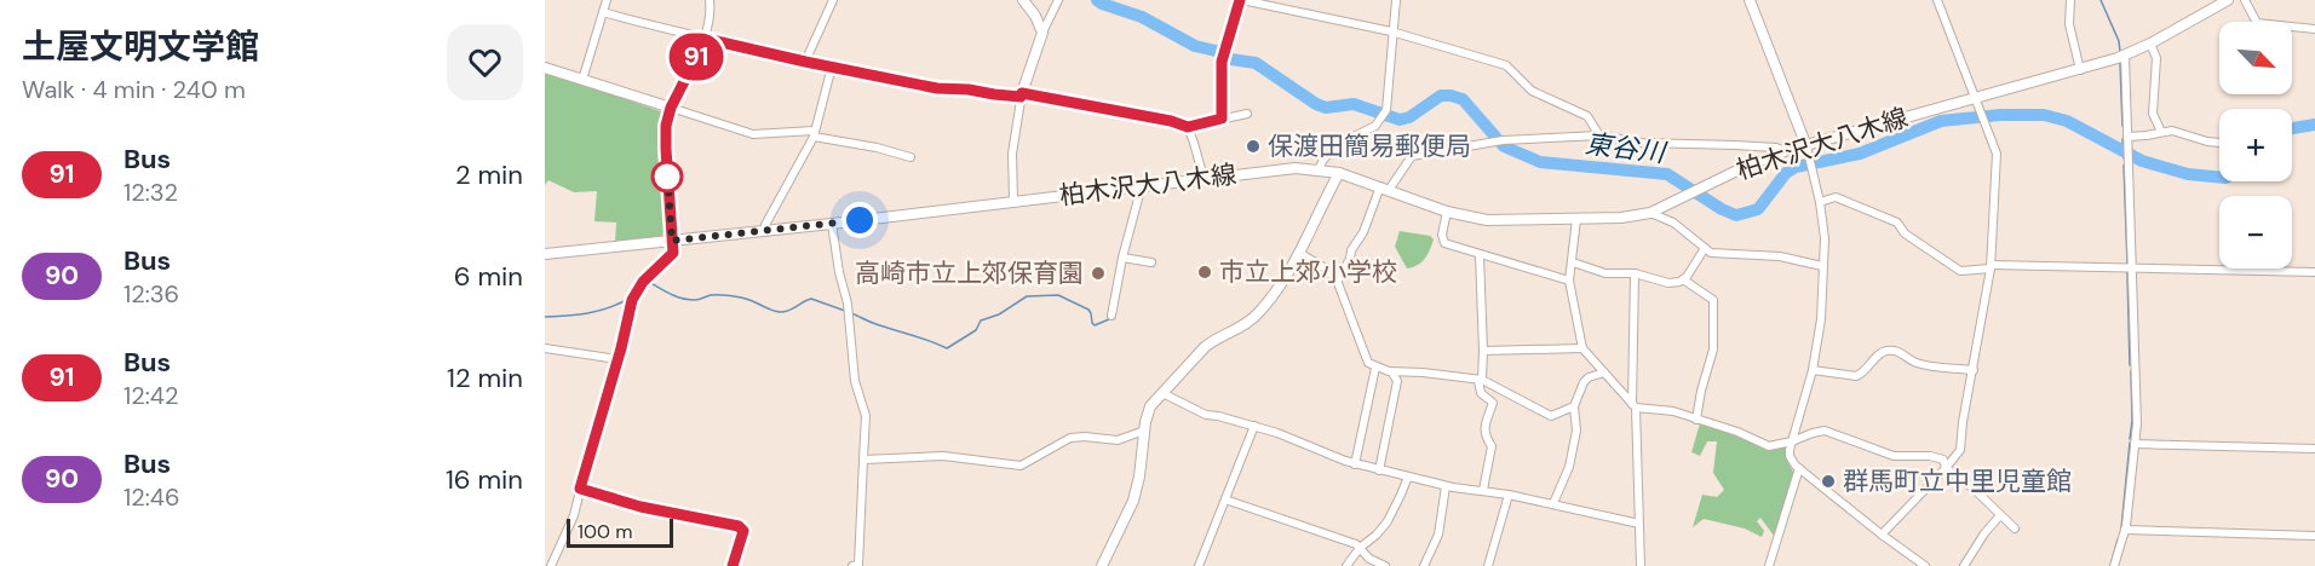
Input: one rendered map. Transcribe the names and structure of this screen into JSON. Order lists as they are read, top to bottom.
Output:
{
  "streets": {
    "main road": ["柏木沢大八木線"]
  },
  "water": ["東谷川"],
  "places": [
    "保渡田簡易郵便局",
    "市立上郊小学校",
    "高崎市立上郊保育園",
    "群馬町立中里児童館"
  ],
  "lines": ["bus line 91"],
  "scale_bar": "100 m",
  "north": "bottom right",
  "page": {
    "heading": ["土屋文明文学館", "Walk · 4 min · 240 m"],
    "on_map": "91",
    "map_buttons": ["+", "−"],
    "list": [
      {
        "mark": "91",
        "name": "Bus",
        "note": "12:32",
        "value": "2 min"
      },
      {
        "mark": "90",
        "name": "Bus",
        "note": "12:36",
        "value": "6 min"
      },
      {
        "mark": "91",
        "name": "Bus",
        "note": "12:42",
        "value": "12 min"
      },
      {
        "mark": "90",
        "name": "Bus",
        "note": "12:46",
        "value": "16 min"
      }
    ],
    "scale": "100 m"
  }
}
